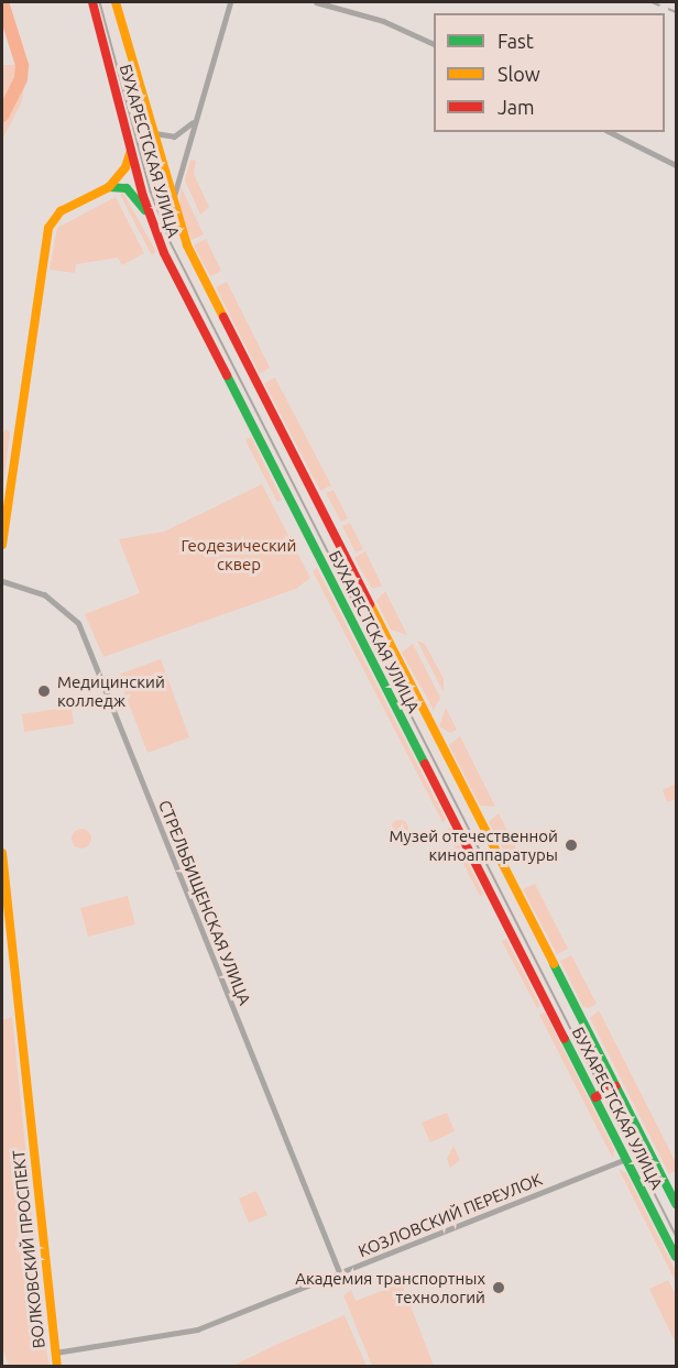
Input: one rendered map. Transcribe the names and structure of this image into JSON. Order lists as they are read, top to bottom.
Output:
{
  "streets": {
    "main road": ["БУХАРЕСТСКАЯ УЛИЦА", "ВОЛКОВСКИЙ ПРОСПЕКТ"],
    "street": ["СТРЕЛЬБИЩЕНСКАЯ УЛИЦА", "КОЗЛОВСКИЙ ПЕРЕУЛОК"]
  },
  "crossings": [
    ["БУХАРЕСТСКАЯ УЛИЦА", "КОЗЛОВСКИЙ ПЕРЕУЛОК"],
    ["СТРЕЛЬБИЩЕНСКАЯ УЛИЦА", "КОЗЛОВСКИЙ ПЕРЕУЛОК"],
    ["КОЗЛОВСКИЙ ПЕРЕУЛОК", "ВОЛКОВСКИЙ ПРОСПЕКТ"]
  ],
  "parks": ["Геодезический сквер"],
  "places": ["Медицинский колледж", "Музей отечественной киноаппаратуры", "Академия транспортных технологий"],
  "legend": ["Fast", "Slow", "Jam"]
}
